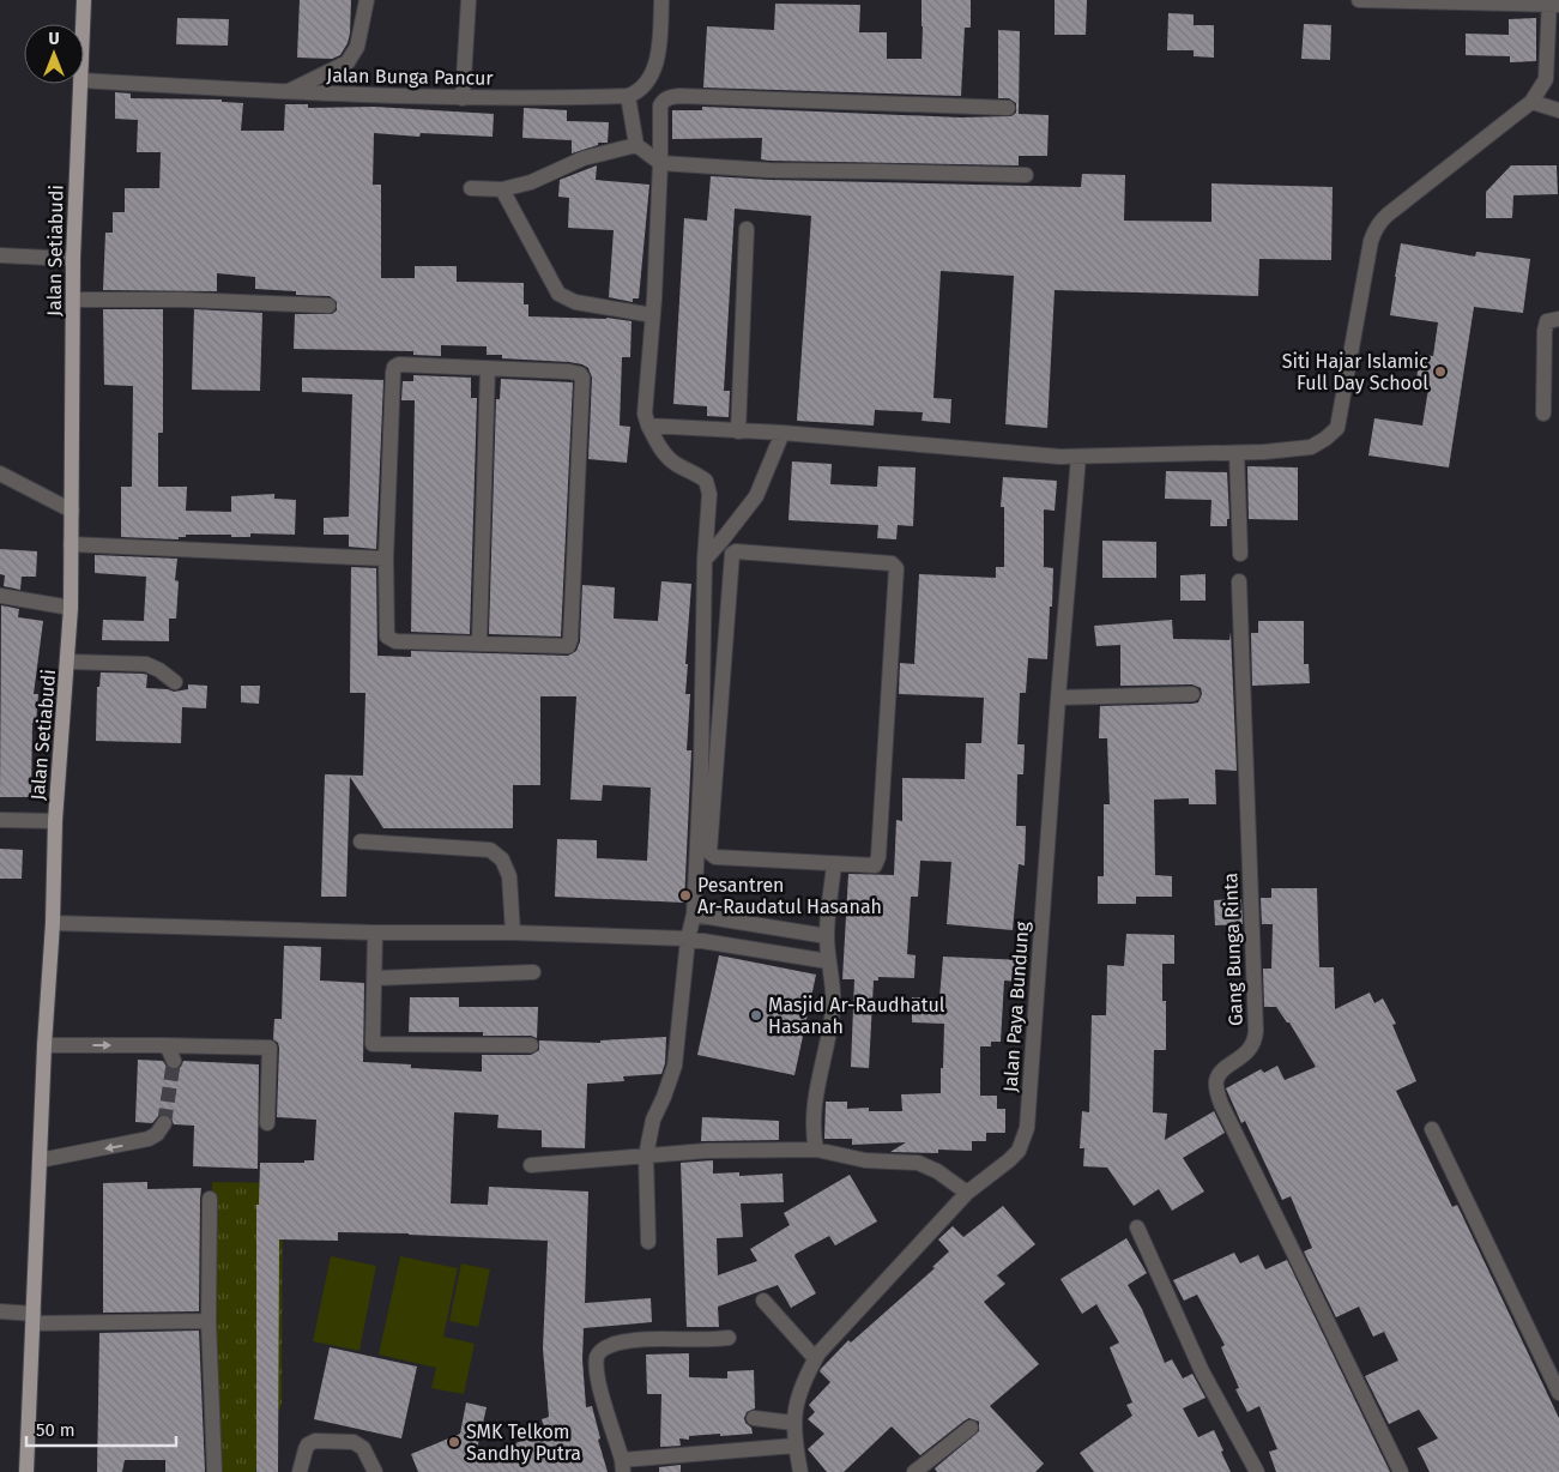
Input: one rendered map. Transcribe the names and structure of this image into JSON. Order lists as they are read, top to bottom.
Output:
{
  "streets": {
    "main road": ["Jalan Setiabudi"],
    "street": ["Jalan Bunga Pancur", "Gang Bunga Rinta", "Jalan Paya Bundung"]
  },
  "places": [
    "Siti Hajar Islamic Full Day School",
    "Pesantren Ar-Raudatul Hasanah",
    "Masjid Ar-Raudhatul Hasanah",
    "SMK Telkom Sandhy Putra"
  ],
  "scale_bar": "50 m",
  "north": "top"
}
